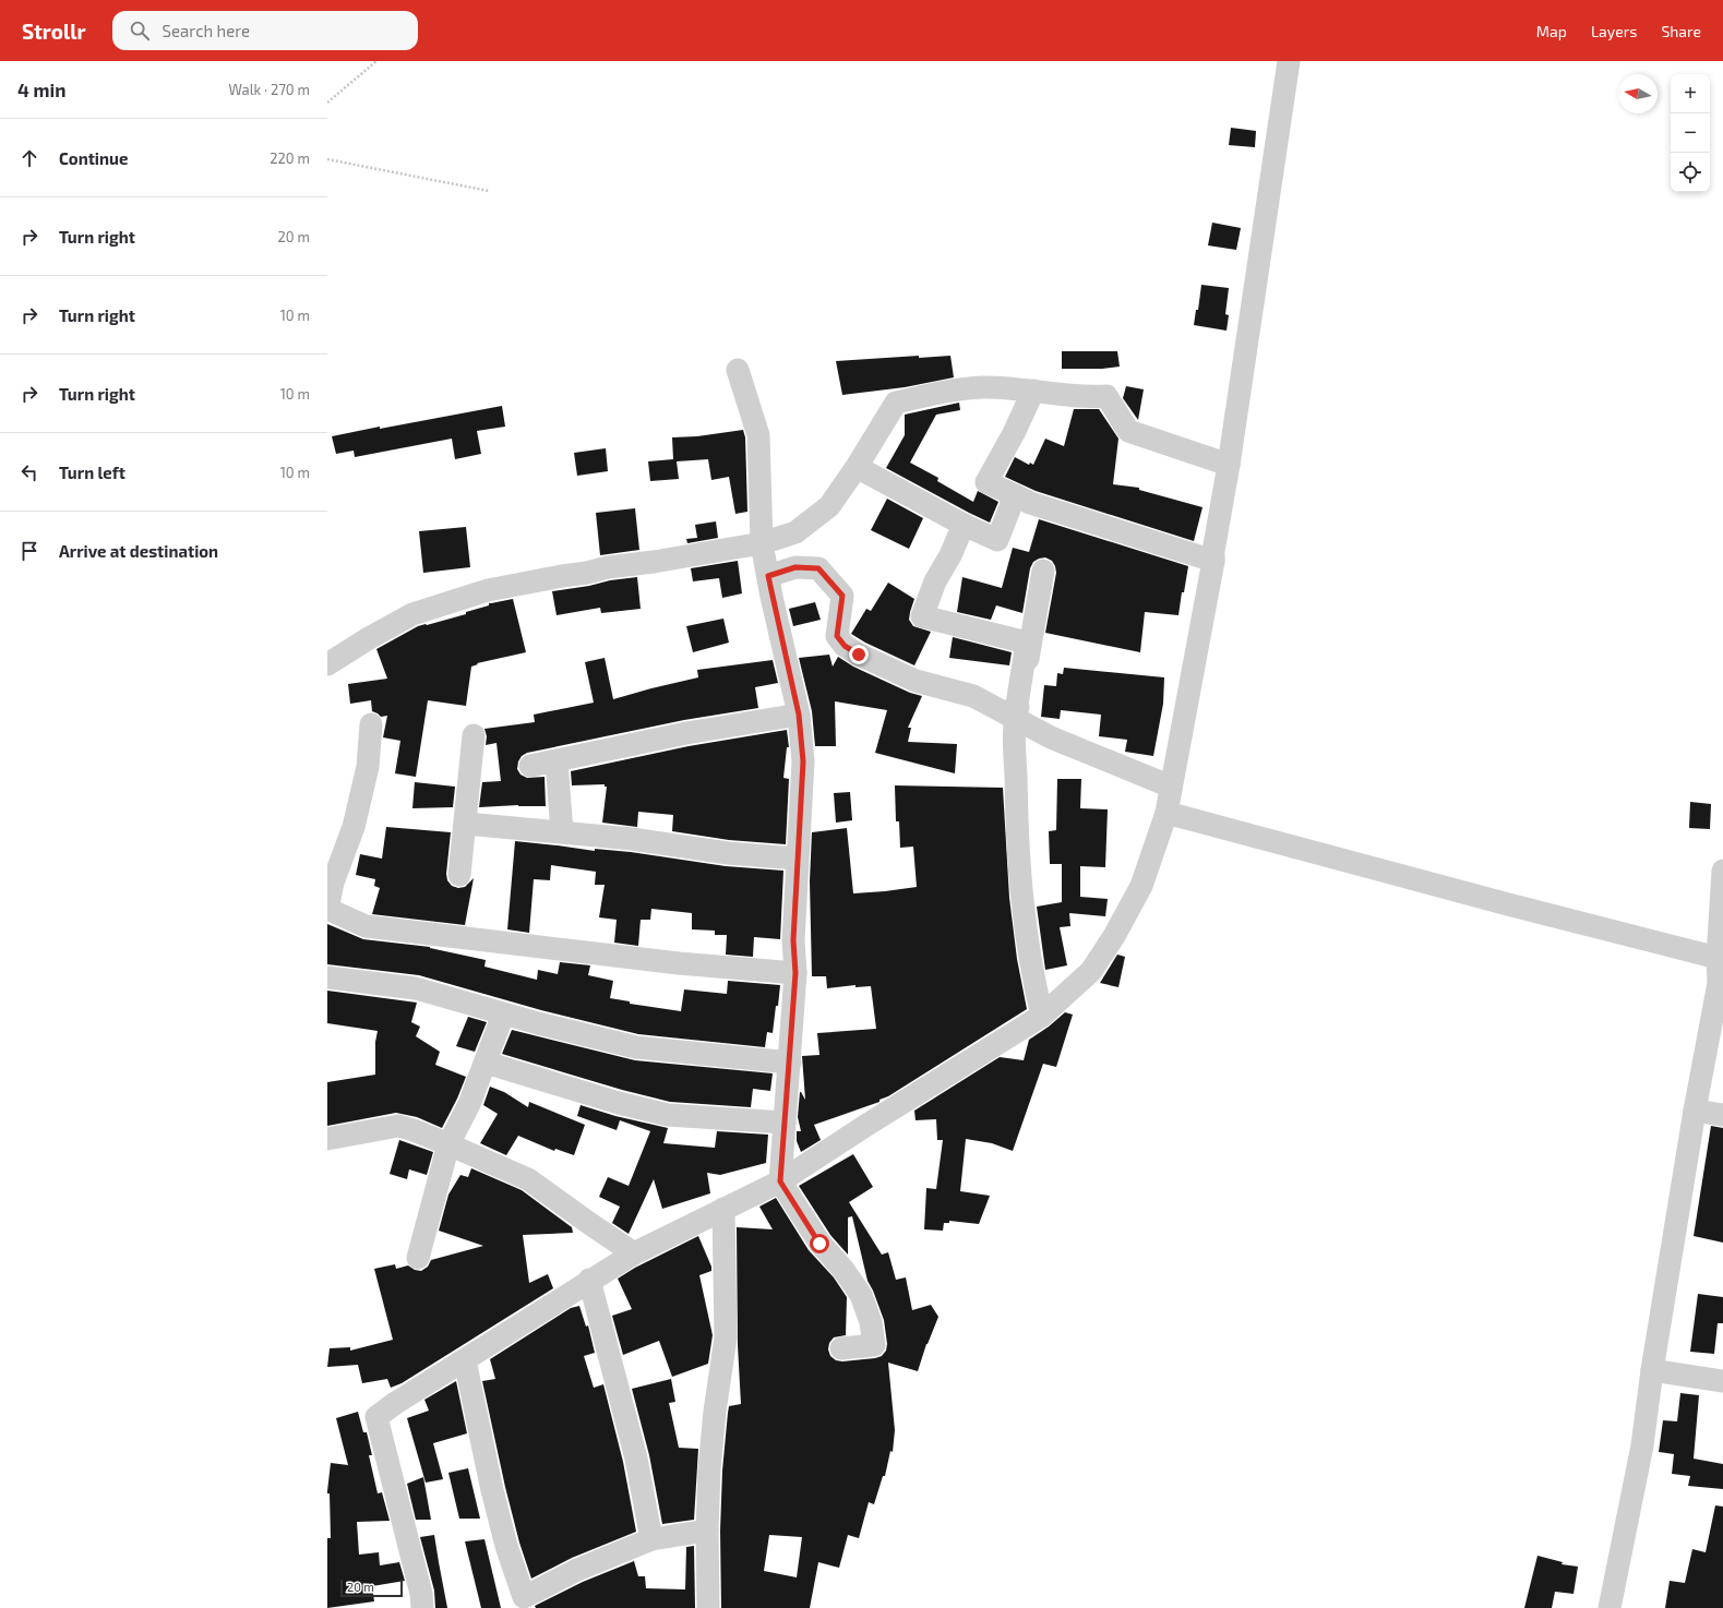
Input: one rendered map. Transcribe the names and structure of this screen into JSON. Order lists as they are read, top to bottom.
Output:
{
  "scale_bar": "20 m",
  "north": "left",
  "page": {
    "header": "Strollr",
    "search": "Search here",
    "nav": ["Map", "Layers", "Share"],
    "heading": ["4 min", "Walk · 270 m"],
    "map_buttons": ["+", "−"],
    "list": [
      ["Continue", "220 m"],
      ["Turn right", "20 m"],
      ["Turn right", "10 m"],
      ["Turn right", "10 m"],
      ["Turn left", "10 m"],
      "Arrive at destination"
    ],
    "scale": "20 m"
  }
}
